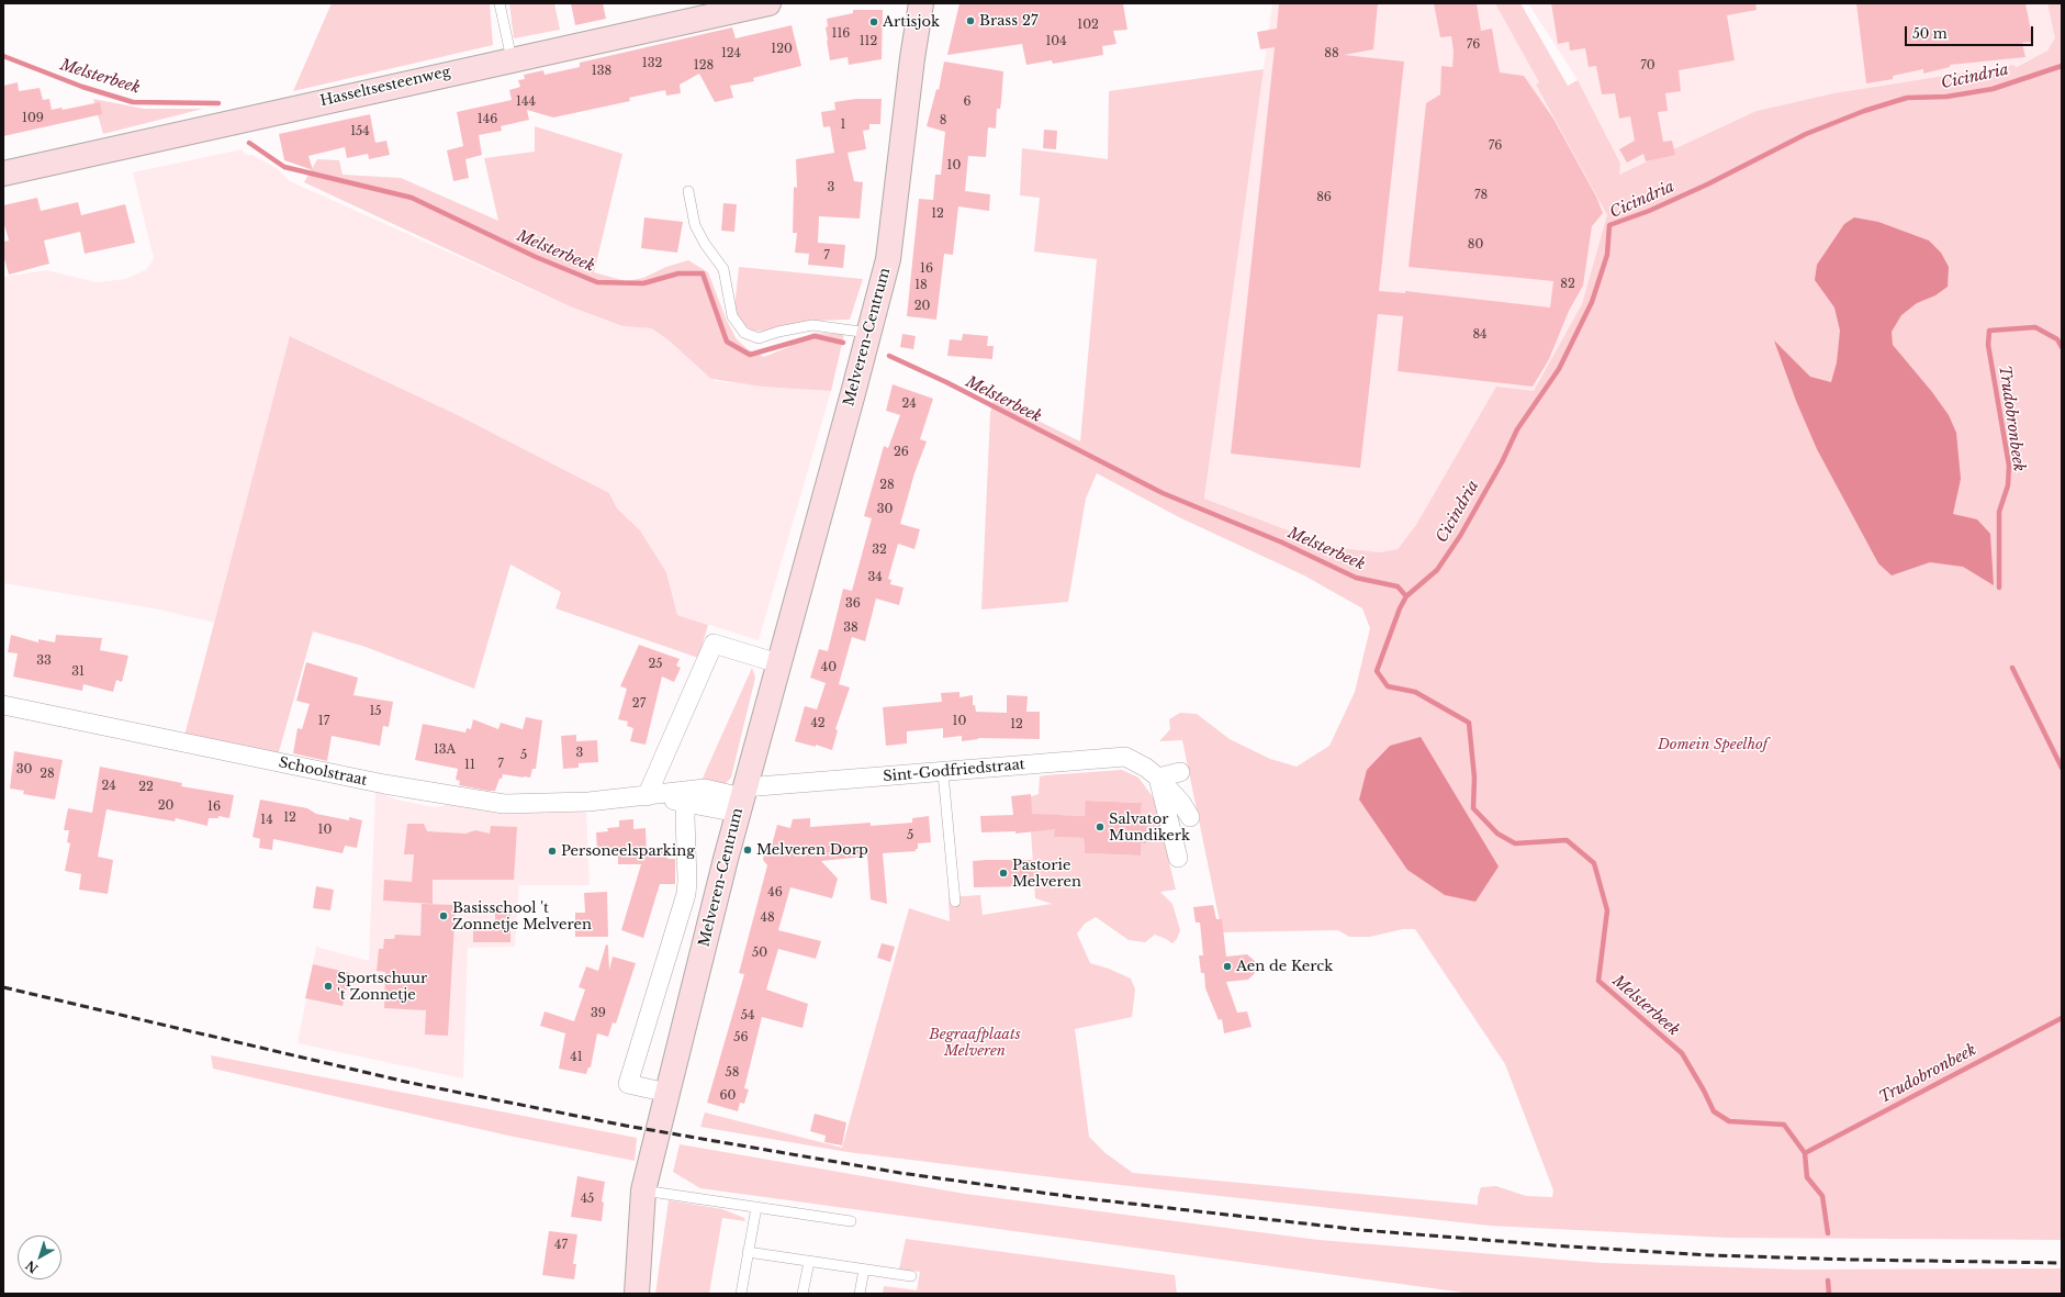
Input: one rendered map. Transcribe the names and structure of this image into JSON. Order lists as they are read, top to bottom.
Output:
{
  "streets": {
    "main road": ["Hasseltsesteenweg", "Melveren-Centrum"],
    "street": ["Sint-Godfriedstraat", "Schoolstraat"]
  },
  "crossings": [
    ["Melveren-Centrum", "Sint-Godfriedstraat"],
    ["Melveren-Centrum", "Schoolstraat"],
    ["Sint-Godfriedstraat", "Schoolstraat"]
  ],
  "water": ["Melsterbeek", "Cicindria", "Trudobronbeek"],
  "parks": ["Domein Speelhof", "Begraafplaats Melveren"],
  "places": [
    "Brass 27",
    "Artisjok",
    "Salvator Mundikerk",
    "Melveren Dorp",
    "Personeelsparking",
    "Pastorie Melveren",
    "Basisschool 't Zonnetje Melveren",
    "Aen de Kerck",
    "Sportschuur 't Zonnetje"
  ],
  "house_numbers": [
    "102",
    "116",
    "112",
    "104",
    "76",
    "120",
    "124",
    "88",
    "132",
    "128",
    "70",
    "138",
    "144",
    "6",
    "109",
    "146",
    "8",
    "1",
    "154",
    "76",
    "10",
    "3",
    "78",
    "86",
    "12",
    "80",
    "7",
    "16",
    "82",
    "18",
    "20",
    "84",
    "24",
    "26",
    "28",
    "30",
    "32",
    "34",
    "36",
    "38",
    "33",
    "25",
    "40",
    "31",
    "27",
    "15",
    "17",
    "10",
    "42",
    "12",
    "13A",
    "3",
    "5",
    "7",
    "11",
    "30",
    "28",
    "24",
    "22",
    "20",
    "16",
    "12",
    "14",
    "10",
    "5",
    "46",
    "48",
    "50",
    "39",
    "54",
    "56",
    "41",
    "58",
    "60",
    "45",
    "47"
  ],
  "scale_bar": "50 m",
  "north": "bottom left"
}
